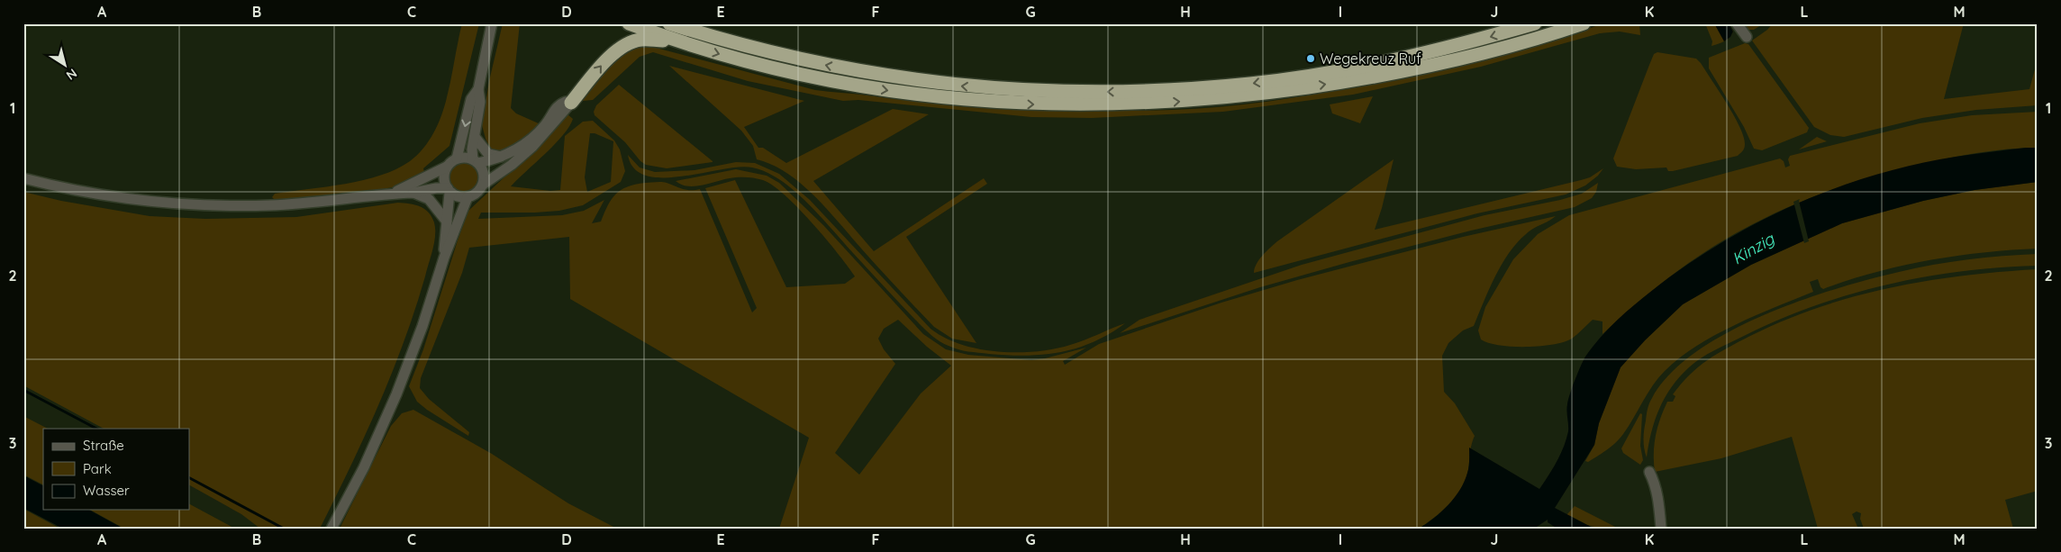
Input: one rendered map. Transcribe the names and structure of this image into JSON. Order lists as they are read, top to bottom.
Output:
{
  "water": ["Kinzig"],
  "places": ["Wegekreuz Ruf"],
  "legend": ["Straße", "Park", "Wasser"],
  "north": "bottom right",
  "grid": {
    "columns": [
      "A",
      "B",
      "C",
      "D",
      "E",
      "F",
      "G",
      "H",
      "I",
      "J",
      "K",
      "L",
      "M"
    ],
    "rows": ["1", "2", "3"]
  }
}
